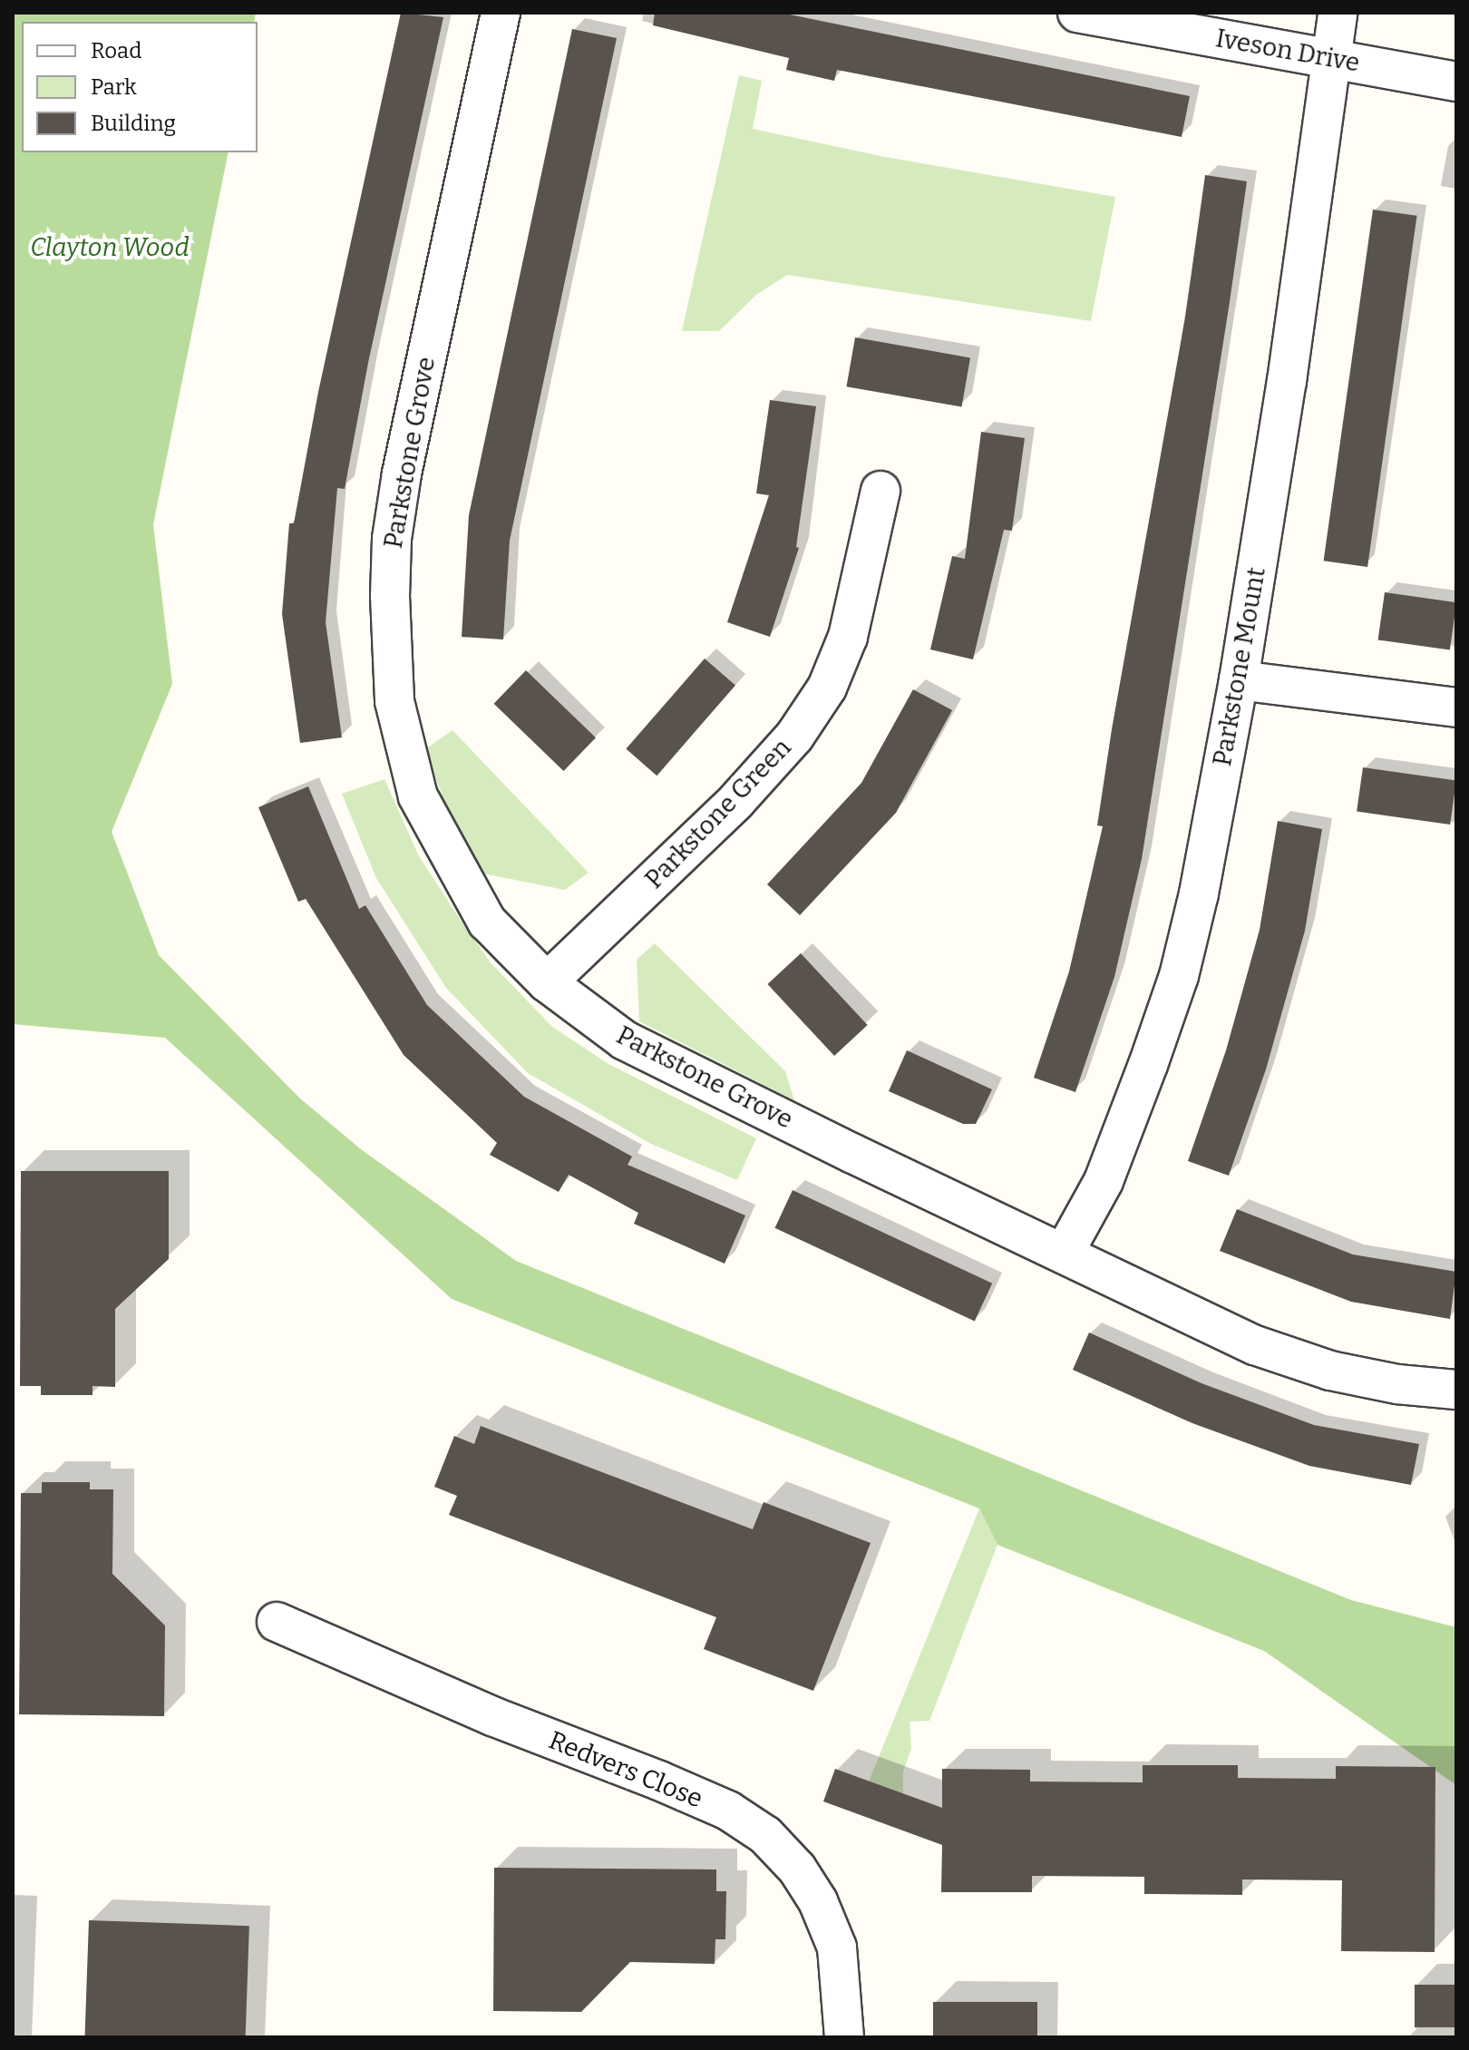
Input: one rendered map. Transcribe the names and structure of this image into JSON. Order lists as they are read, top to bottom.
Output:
{
  "streets": {
    "street": [
      "Iveson Drive",
      "Parkstone Grove",
      "Parkstone Mount",
      "Parkstone Green",
      "Redvers Close"
    ]
  },
  "crossings": [
    ["Iveson Drive", "Parkstone Mount"],
    ["Parkstone Grove", "Parkstone Mount"],
    ["Parkstone Grove", "Parkstone Green"]
  ],
  "parks": ["Clayton Wood"],
  "legend": ["Road", "Park", "Building"]
}
